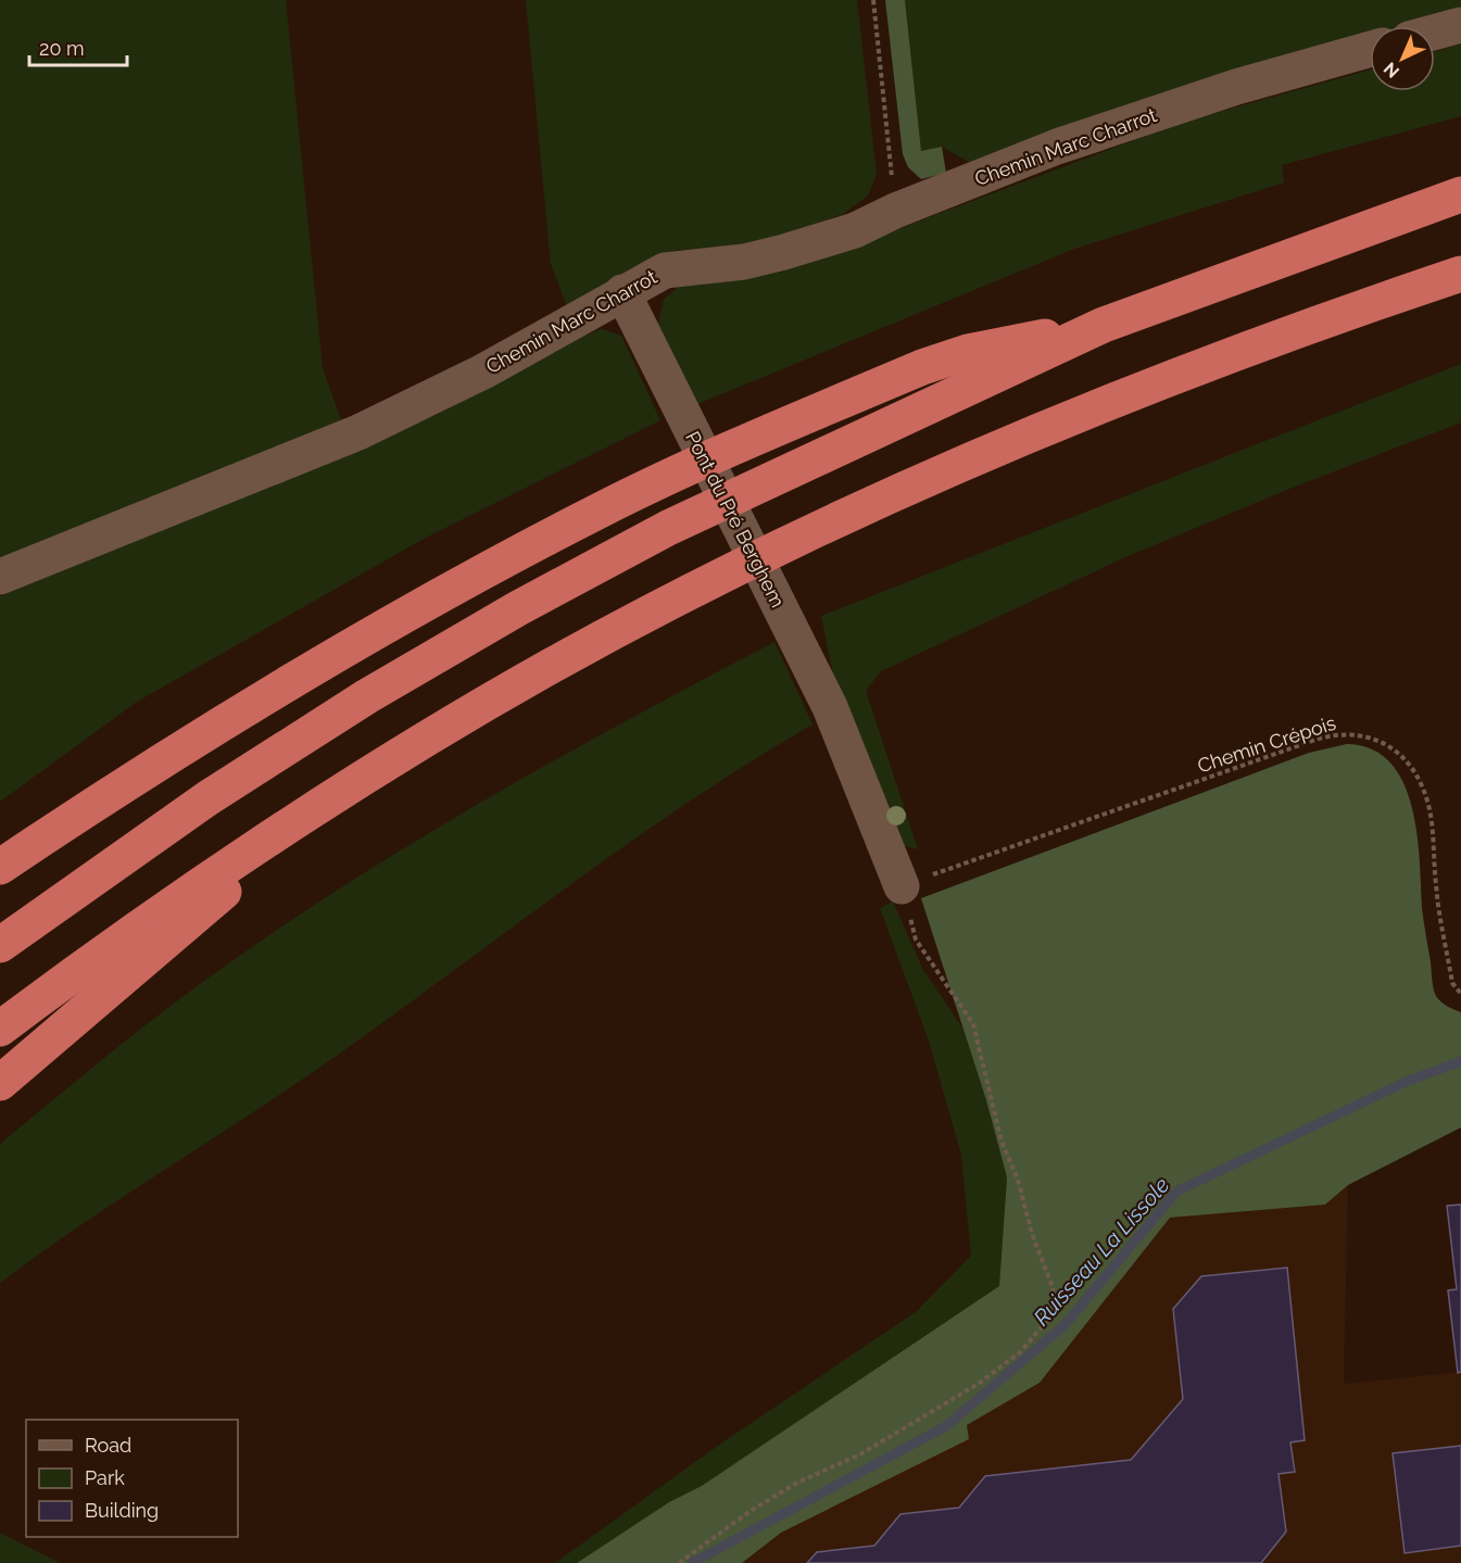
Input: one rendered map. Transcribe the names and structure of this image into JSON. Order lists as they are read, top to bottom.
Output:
{
  "streets": {
    "street": ["Chemin Marc Charrot", "Pont du Pré Berghem"],
    "path": ["Chemin Crépois"]
  },
  "crossings": [
    ["Chemin Marc Charrot", "Pont du Pré Berghem"],
    ["Pont du Pré Berghem", "Chemin Crépois"]
  ],
  "water": ["Ruisseau La Lissole"],
  "legend": ["Road", "Park", "Building"],
  "scale_bar": "20 m",
  "north": "bottom left"
}
